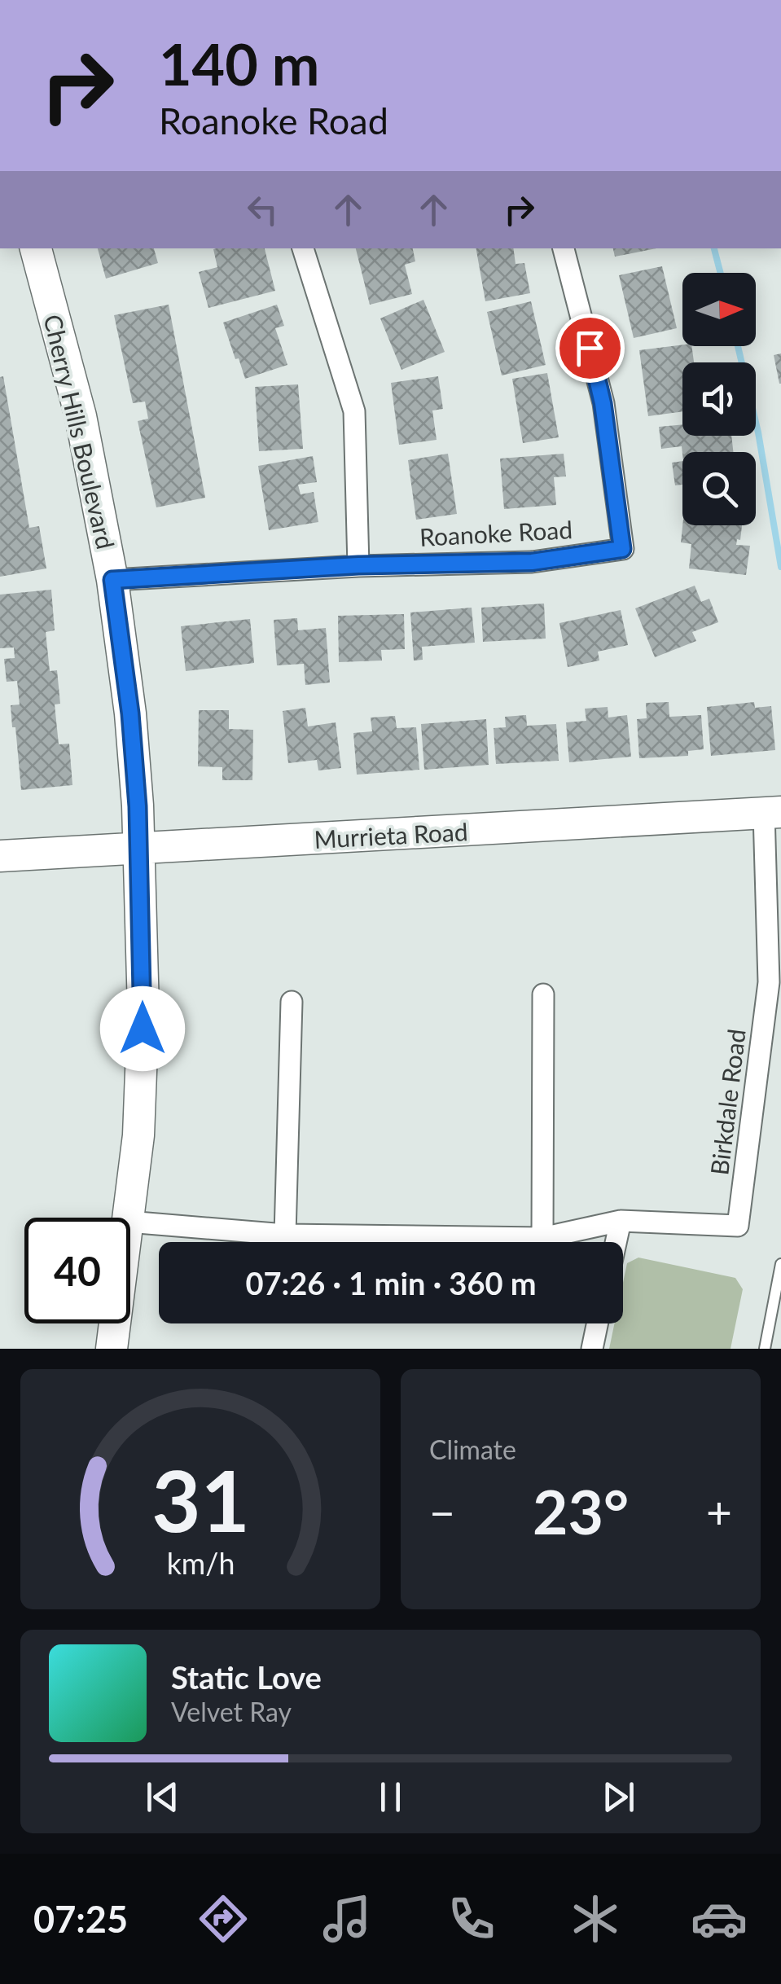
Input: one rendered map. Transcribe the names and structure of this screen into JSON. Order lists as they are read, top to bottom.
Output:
{
  "streets": {
    "street": [
      "Cherry Hills Boulevard",
      "Roanoke Road",
      "Murrieta Road",
      "Birkdale Road"
    ]
  },
  "crossings": [
    ["Cherry Hills Boulevard", "Roanoke Road"],
    ["Cherry Hills Boulevard", "Murrieta Road"],
    ["Murrieta Road", "Birkdale Road"]
  ],
  "north": "right",
  "page": {
    "turn": ["140 m", "Roanoke Road"],
    "limit": "40",
    "trip": "07:26 · 1 min · 360 m",
    "tile": "Climate",
    "heat": ["−", "23°", "+"],
    "song": ["Static Love", "Velvet Ray"],
    "tabs": "07:25",
    "gauge": ["31", "km/h"]
  }
}
